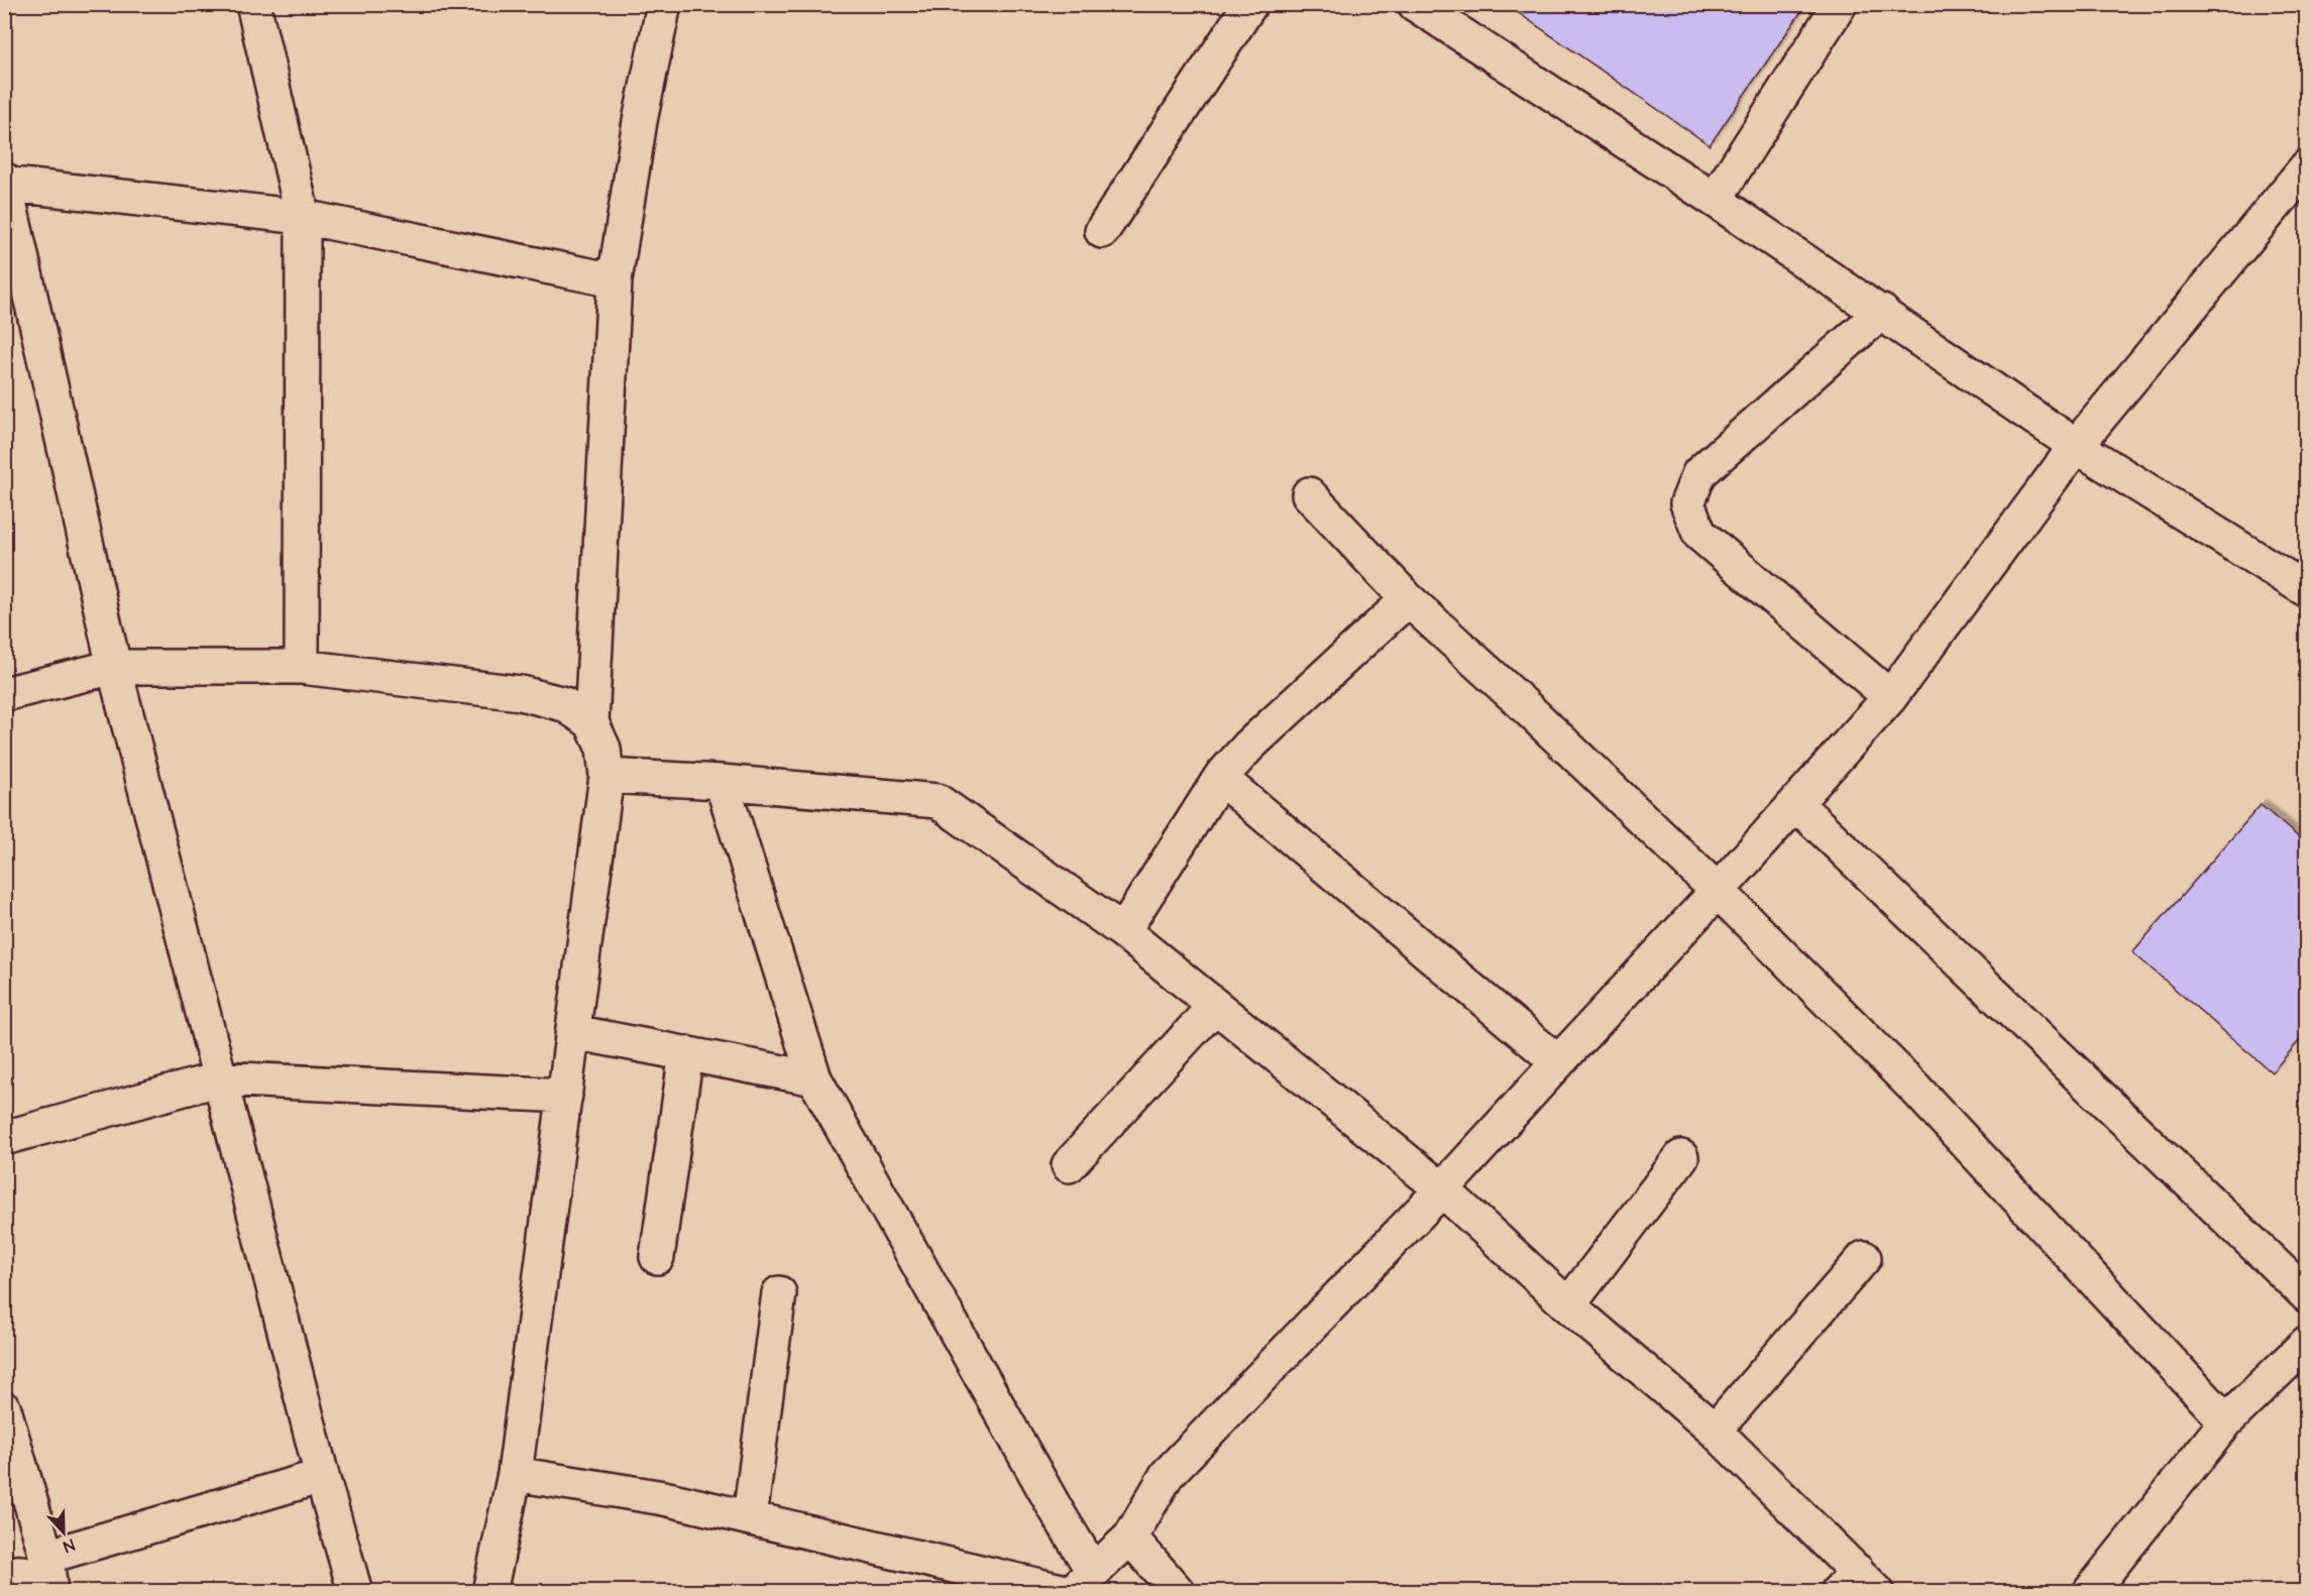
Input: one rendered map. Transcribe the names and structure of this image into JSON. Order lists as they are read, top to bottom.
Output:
{
  "north": "bottom"
}
